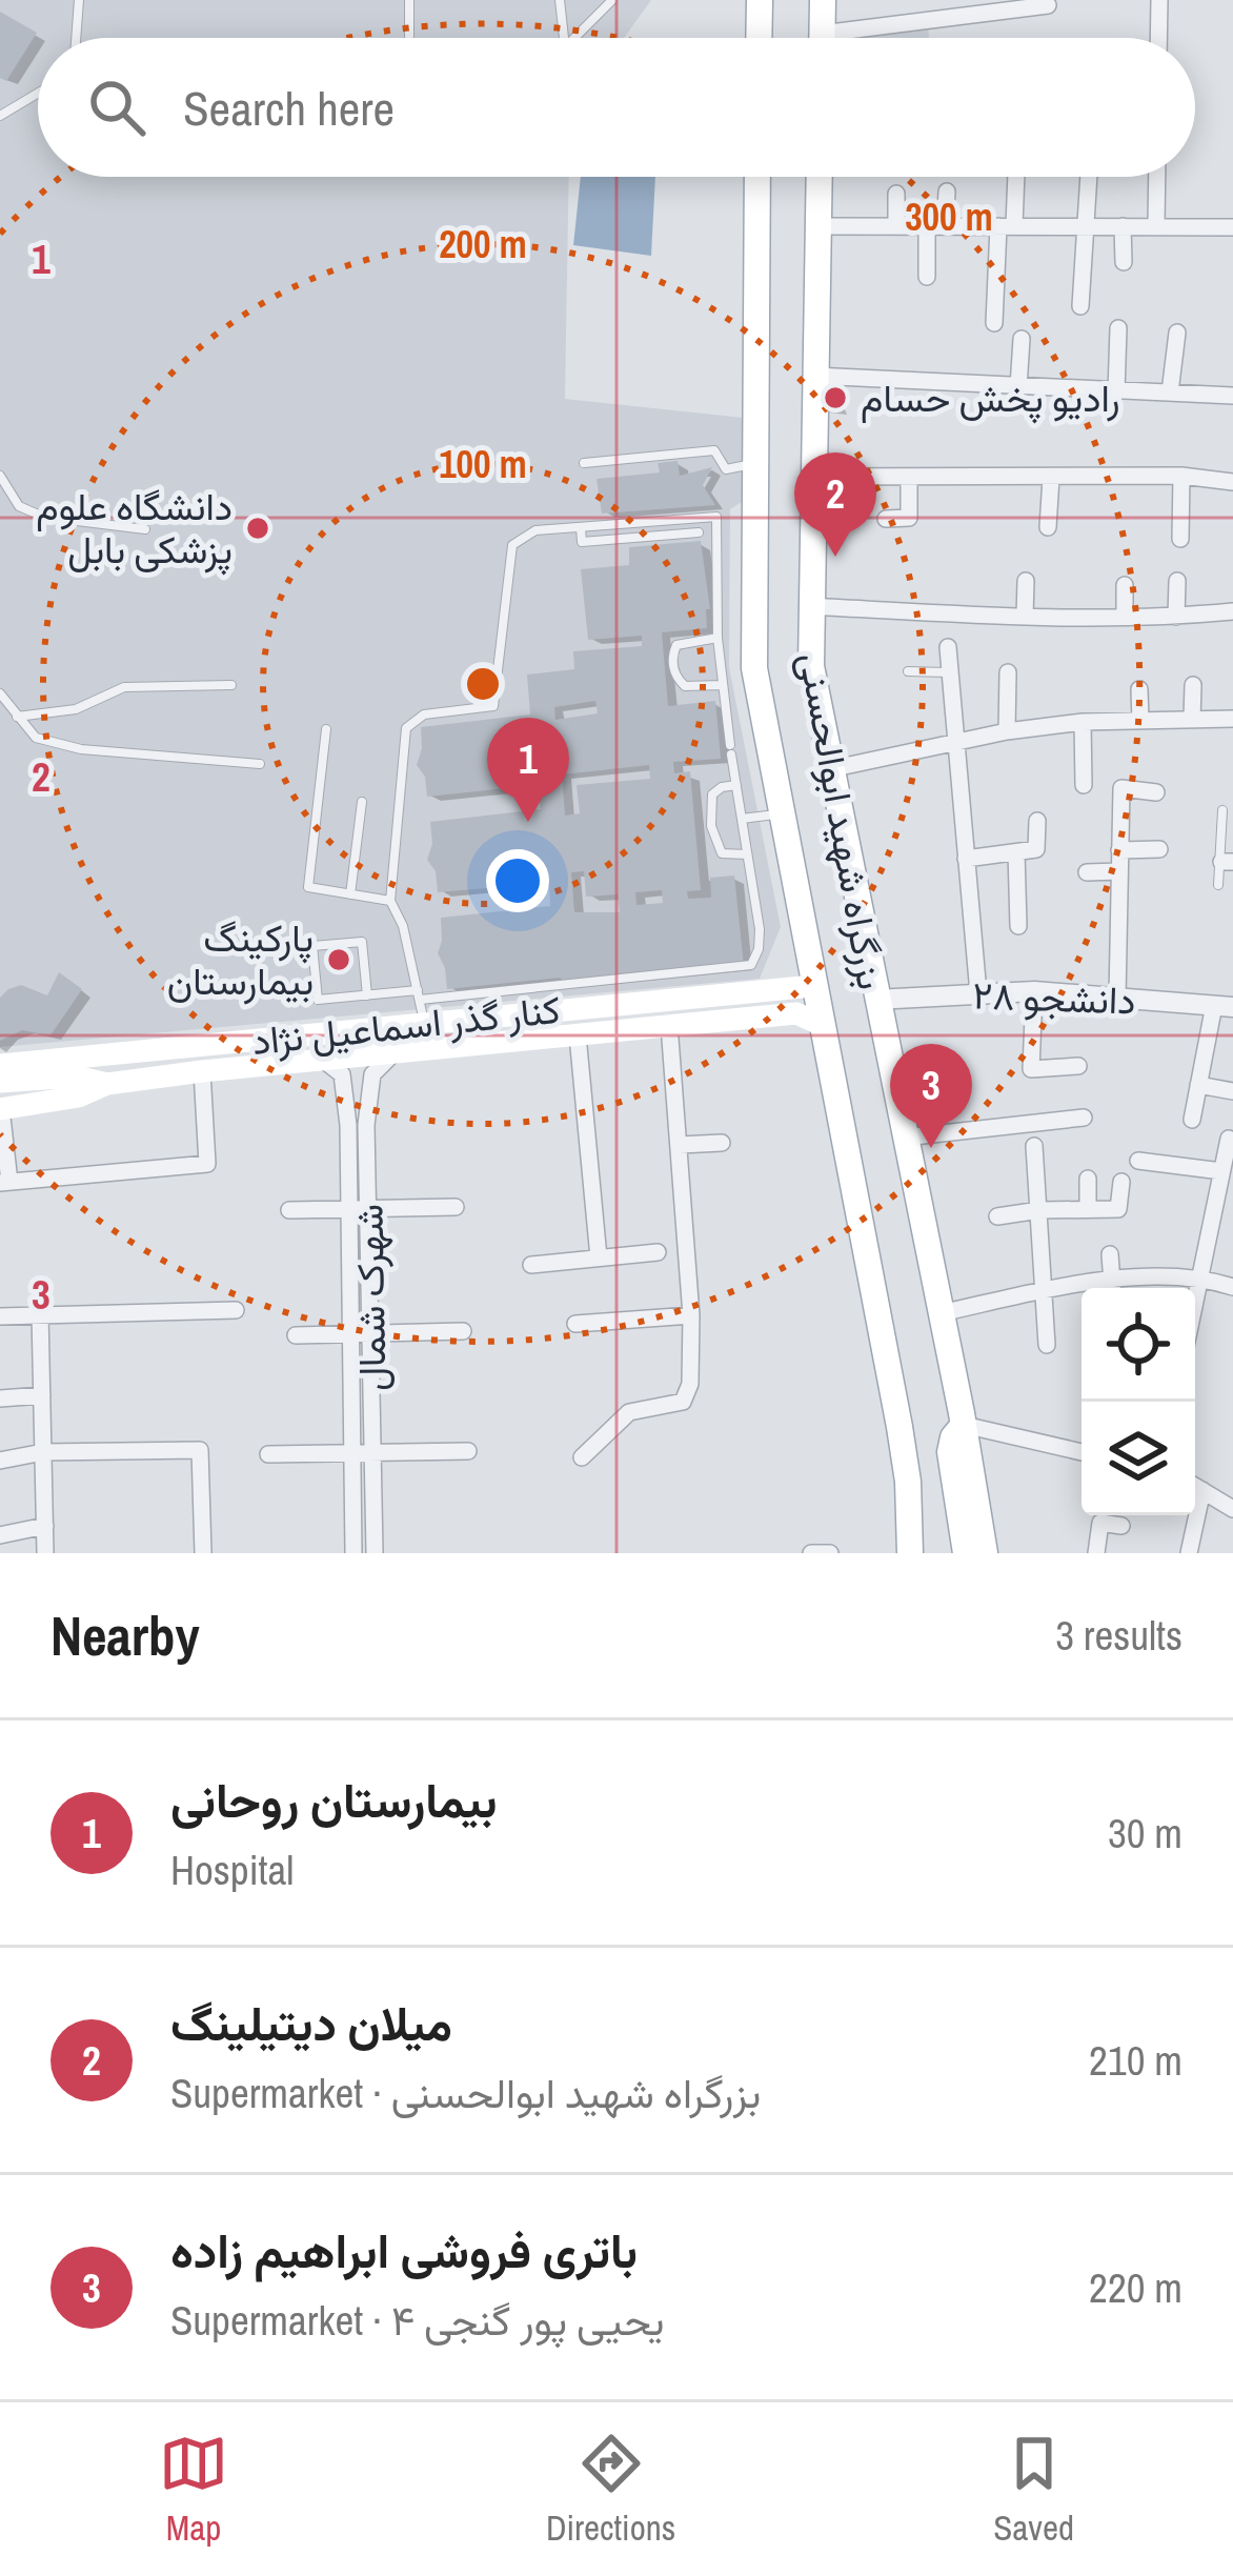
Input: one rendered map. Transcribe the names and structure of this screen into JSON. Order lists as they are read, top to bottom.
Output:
{
  "streets": {
    "main road": ["بزرگراه شهید ابوالحسنی", "کنار گذر اسماعیل نژاد"],
    "street": ["دانشجو ۲۸", "شهرک شمال"]
  },
  "crossings": [
    ["بزرگراه شهید ابوالحسنی", "دانشجو ۲۸"]
  ],
  "places": ["رادیو پخش حسام", "دانشگاه علوم پزشکی بابل", "پارکینگ بیمارستان"],
  "page": {
    "search": "Search here",
    "pins": ["2", "1", "3"],
    "heading": ["Nearby", "3 results"],
    "list": [
      {
        "mark": "1",
        "name": "بیمارستان روحانی",
        "note": "Hospital",
        "value": "30 m"
      },
      {
        "mark": "2",
        "name": "میلان دیتیلینگ",
        "note": "Supermarket · بزرگراه شهید ابوالحسنی",
        "value": "210 m"
      },
      {
        "mark": "3",
        "name": "باتری فروشی ابراهیم زاده",
        "note": "Supermarket · یحیی پور گنجی ۴",
        "value": "220 m"
      }
    ],
    "nav": ["Map", "Directions", "Saved"]
  },
  "grid": {
    "rows": ["1", "2", "3"]
  },
  "rings": ["300 m", "200 m", "100 m"]
}
